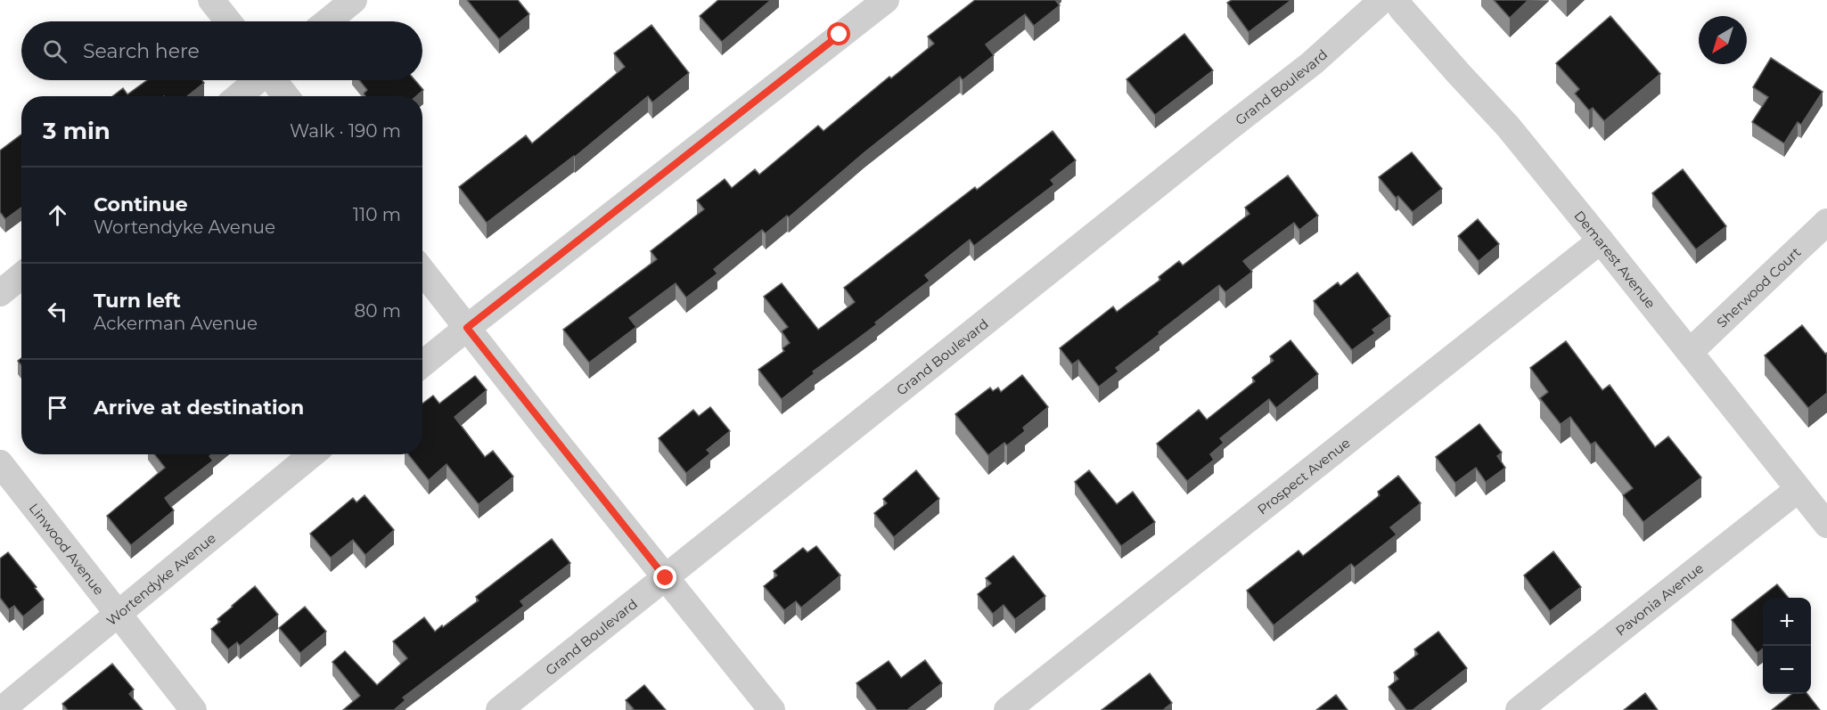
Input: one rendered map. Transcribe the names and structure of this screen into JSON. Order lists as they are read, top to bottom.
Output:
{
  "streets": {
    "street": [
      "Grand Boulevard",
      "Demarest Avenue",
      "Sherwood Court",
      "Prospect Avenue",
      "Linwood Avenue",
      "Wortendyke Avenue",
      "Pavonia Avenue"
    ]
  },
  "crossings": [
    ["Demarest Avenue", "Sherwood Court"],
    ["Demarest Avenue", "Prospect Avenue"],
    ["Demarest Avenue", "Pavonia Avenue"],
    ["Linwood Avenue", "Wortendyke Avenue"]
  ],
  "north": "bottom left",
  "page": {
    "search": "Search here",
    "heading": ["3 min", "Walk · 190 m"],
    "list": [
      ["Continue", "Wortendyke Avenue", "110 m"],
      ["Turn left", "Ackerman Avenue", "80 m"],
      "Arrive at destination"
    ],
    "map_buttons": ["+", "−"]
  }
}
